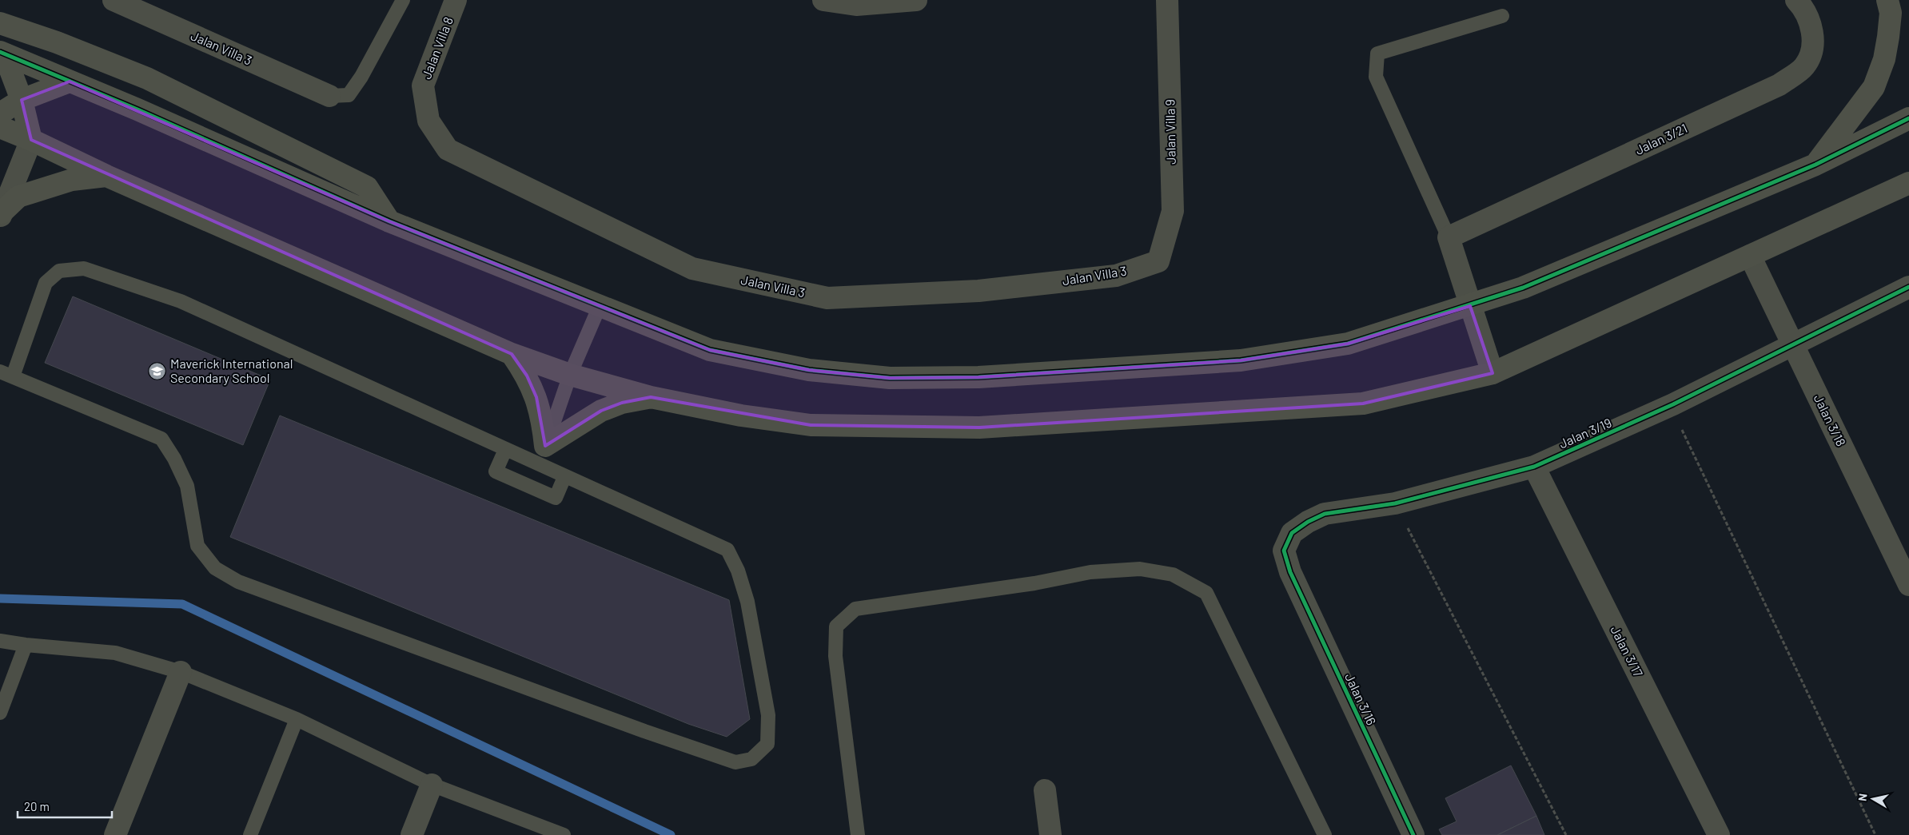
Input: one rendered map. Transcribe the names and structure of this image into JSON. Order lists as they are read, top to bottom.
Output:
{
  "streets": {
    "street": [
      "Jalan Villa 3",
      "Jalan Villa 8",
      "Jalan Villa 9",
      "Jalan 3/21",
      "Jalan 3/18",
      "Jalan 3/19",
      "Jalan 3/17",
      "Jalan 3/16"
    ]
  },
  "crossings": [
    ["Jalan Villa 3", "Jalan Villa 8"],
    ["Jalan Villa 3", "Jalan Villa 9"],
    ["Jalan 3/18", "Jalan 3/19"],
    ["Jalan 3/19", "Jalan 3/17"],
    ["Jalan 3/19", "Jalan 3/16"]
  ],
  "places": {
    "school or university": ["Maverick International Secondary School"]
  },
  "scale_bar": "20 m",
  "north": "left"
}
